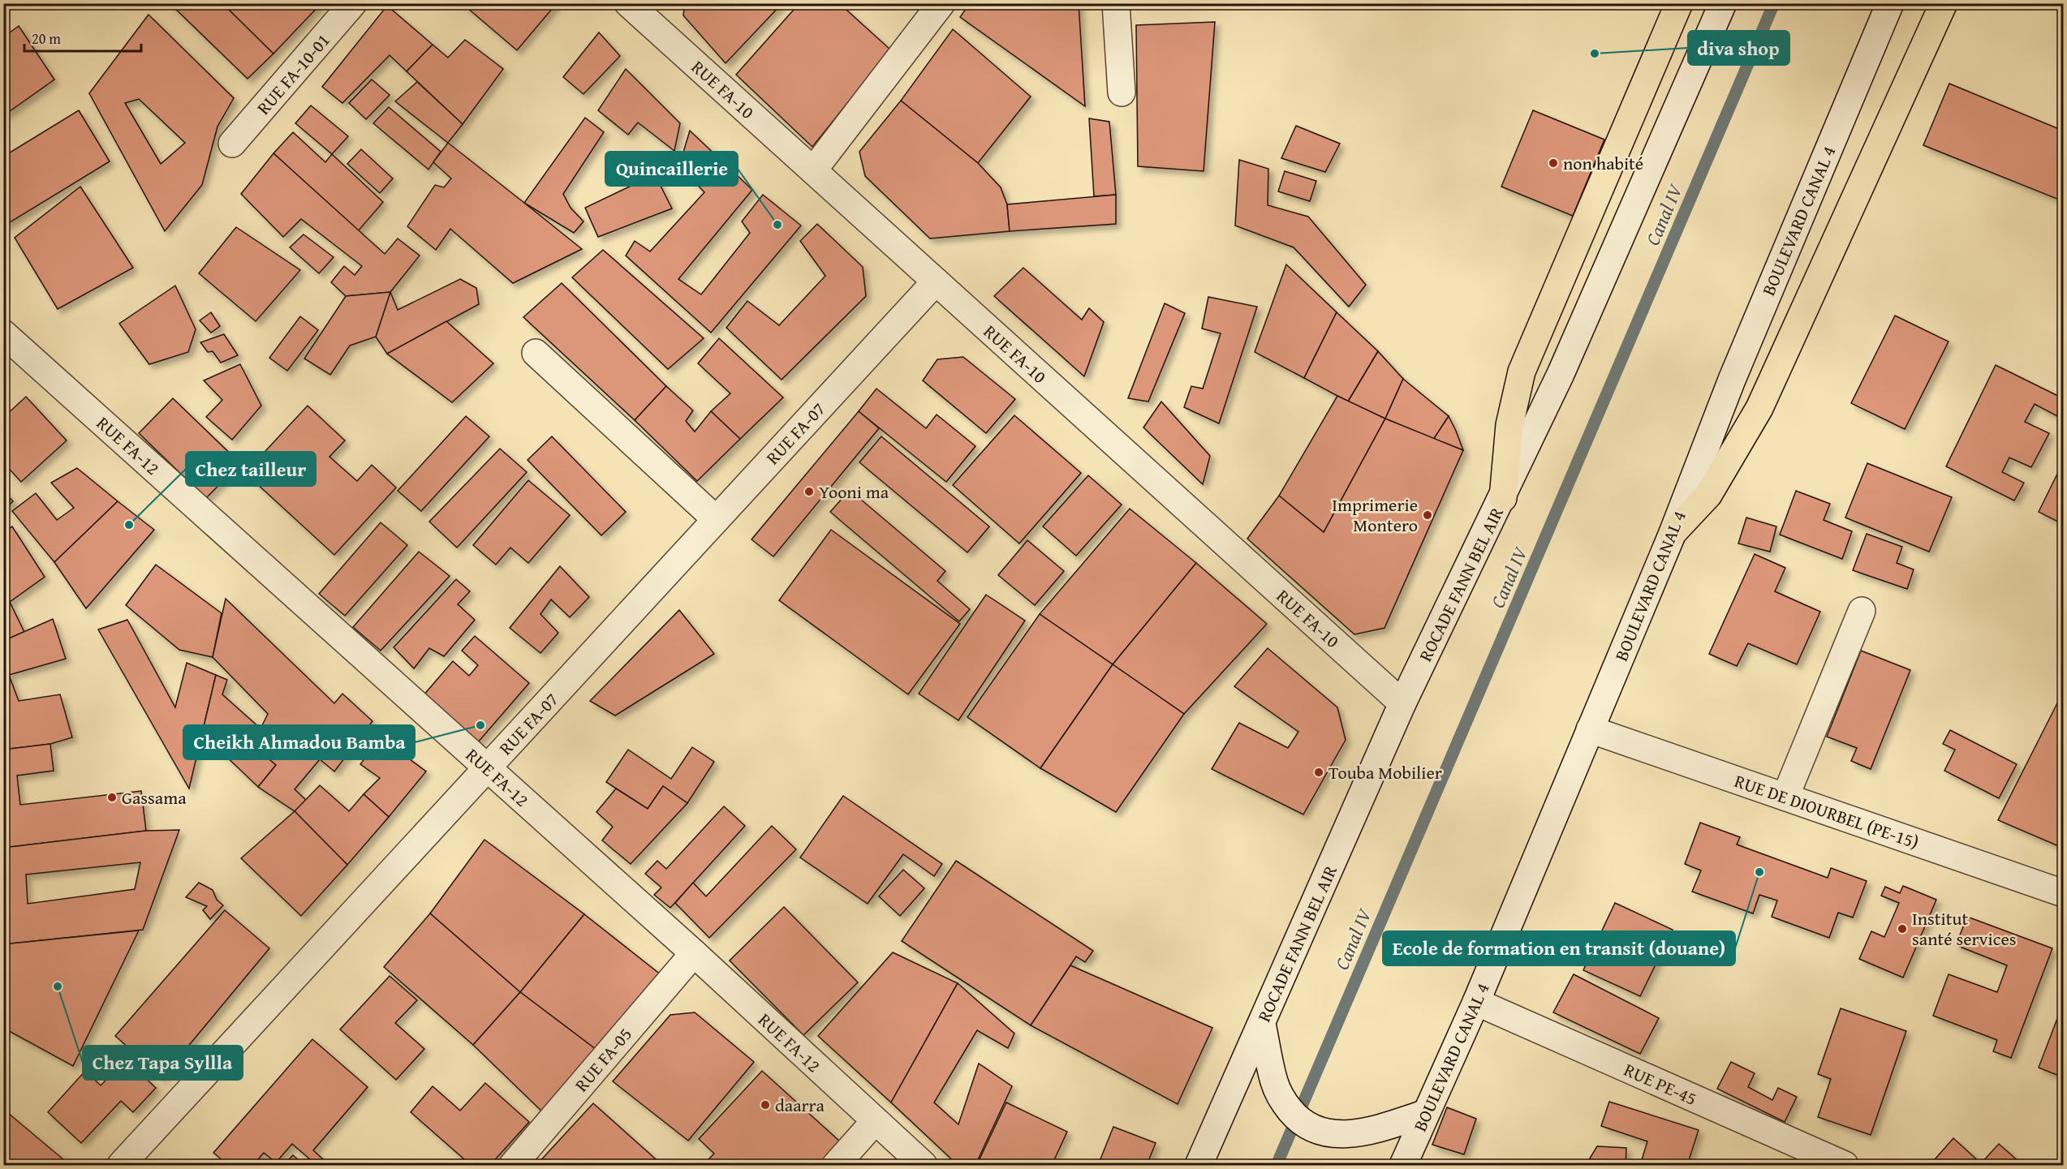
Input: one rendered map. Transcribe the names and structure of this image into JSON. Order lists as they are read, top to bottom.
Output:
{
  "streets": {
    "street": [
      "RUE FA-10-01",
      "RUE FA-10",
      "BOULEVARD CANAL 4",
      "RUE FA-07",
      "RUE FA-12",
      "ROCADE FANN BEL AIR",
      "RUE DE DIOURBEL (PE-15)",
      "RUE FA-05",
      "RUE PE-45"
    ]
  },
  "crossings": [
    ["RUE FA-10", "RUE FA-07"],
    ["RUE FA-10", "ROCADE FANN BEL AIR"],
    ["BOULEVARD CANAL 4", "RUE DE DIOURBEL (PE-15)"],
    ["BOULEVARD CANAL 4", "RUE PE-45"],
    ["RUE FA-07", "RUE FA-12"],
    ["RUE FA-12", "RUE FA-05"]
  ],
  "water": ["Canal IV"],
  "places": [
    "diva shop",
    "non habité",
    "Quincaillerie",
    "Yooni ma",
    "Imprimerie Montero",
    "Chez tailleur",
    "Cheikh Ahmadou Bamba",
    "Touba Mobilier",
    "Gassama",
    "Ecole de formation en transit (douane)",
    "Institut santé services",
    "Chez Tapa Syllla",
    "daarra"
  ],
  "scale_bar": "20 m"
}
